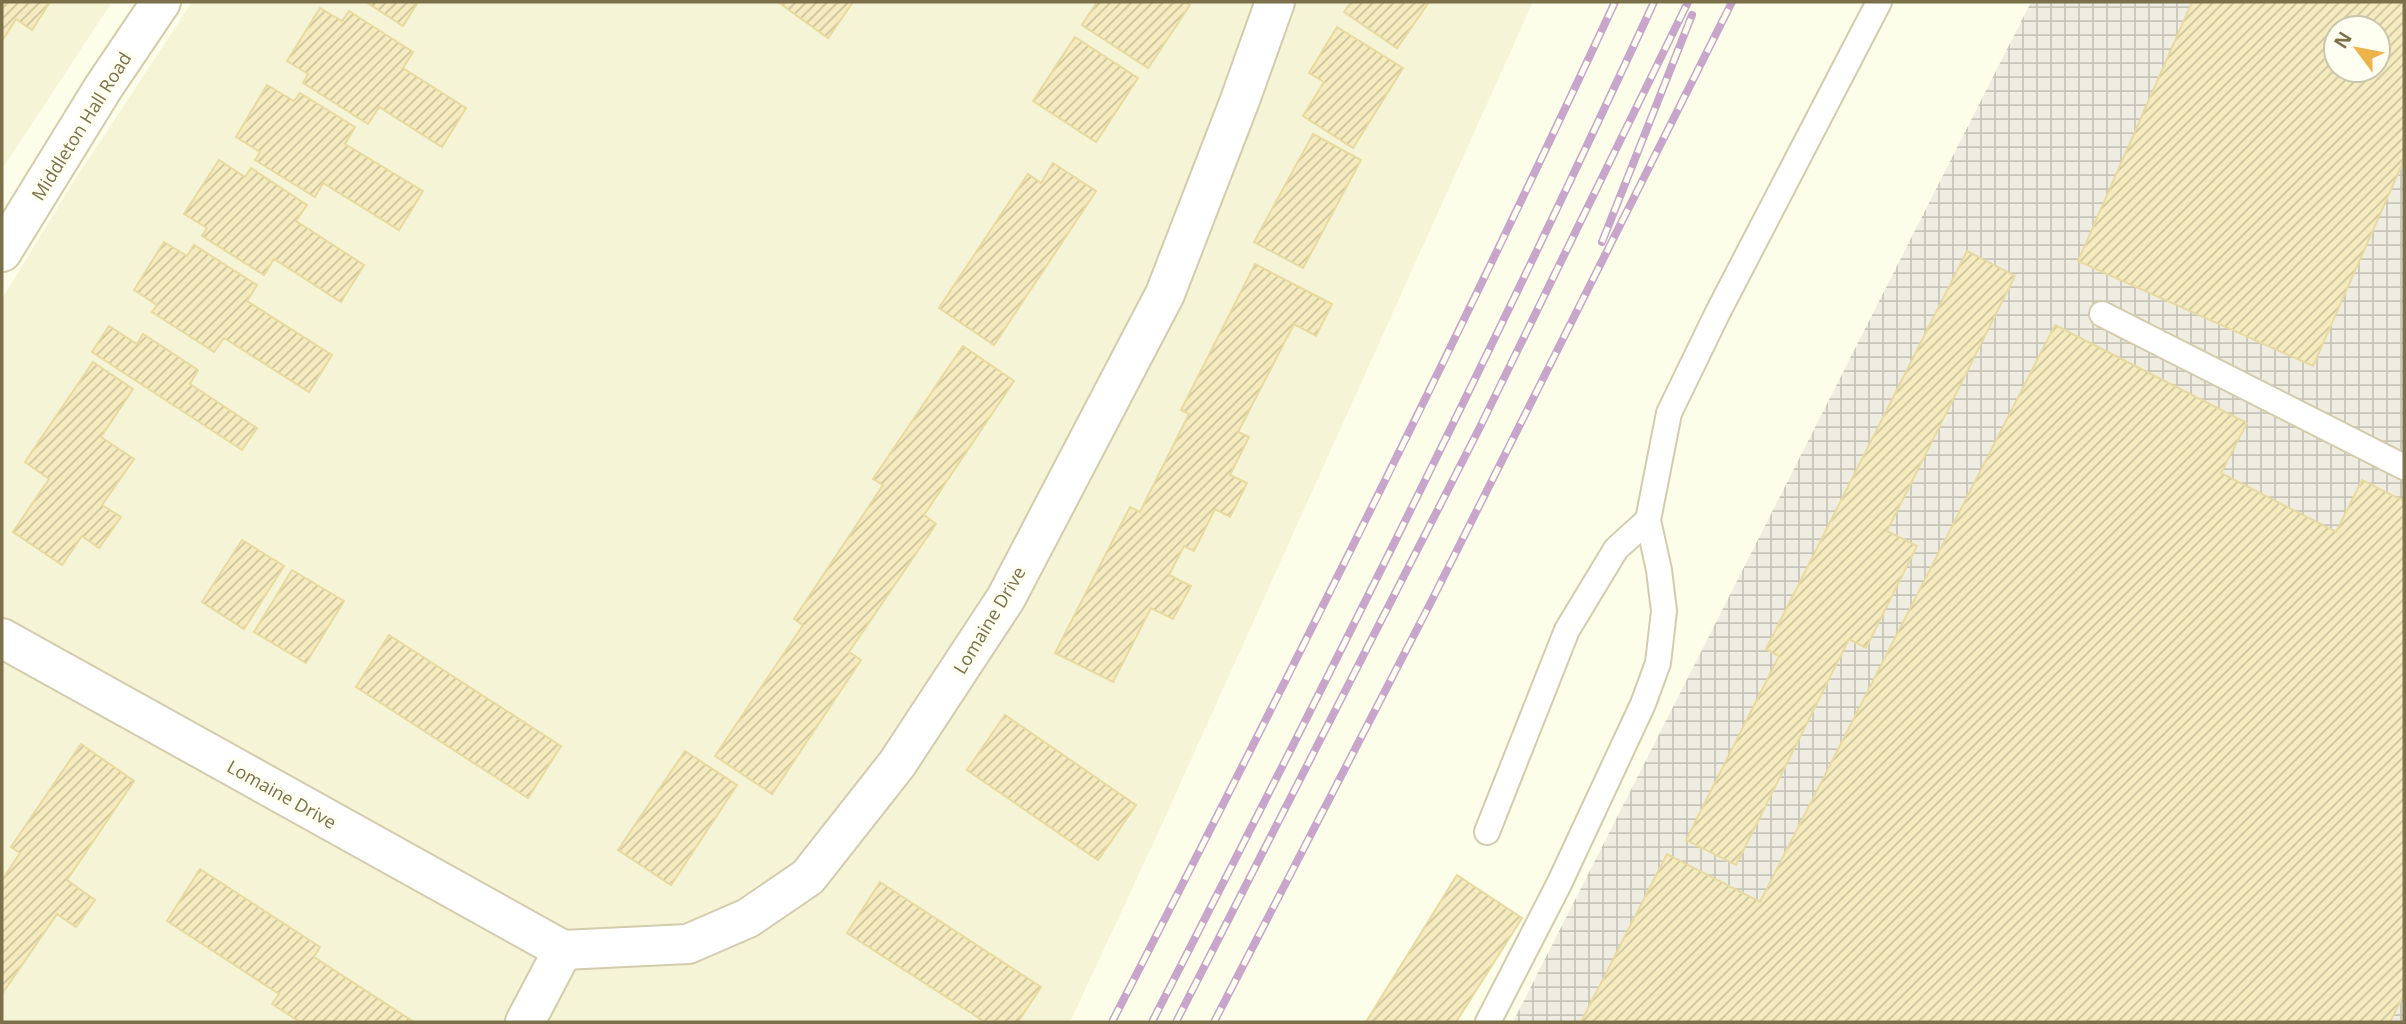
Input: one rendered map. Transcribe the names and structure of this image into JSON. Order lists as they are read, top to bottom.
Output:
{
  "streets": {
    "street": ["Middleton Hall Road", "Lomaine Drive"]
  },
  "north": "top left"
}
